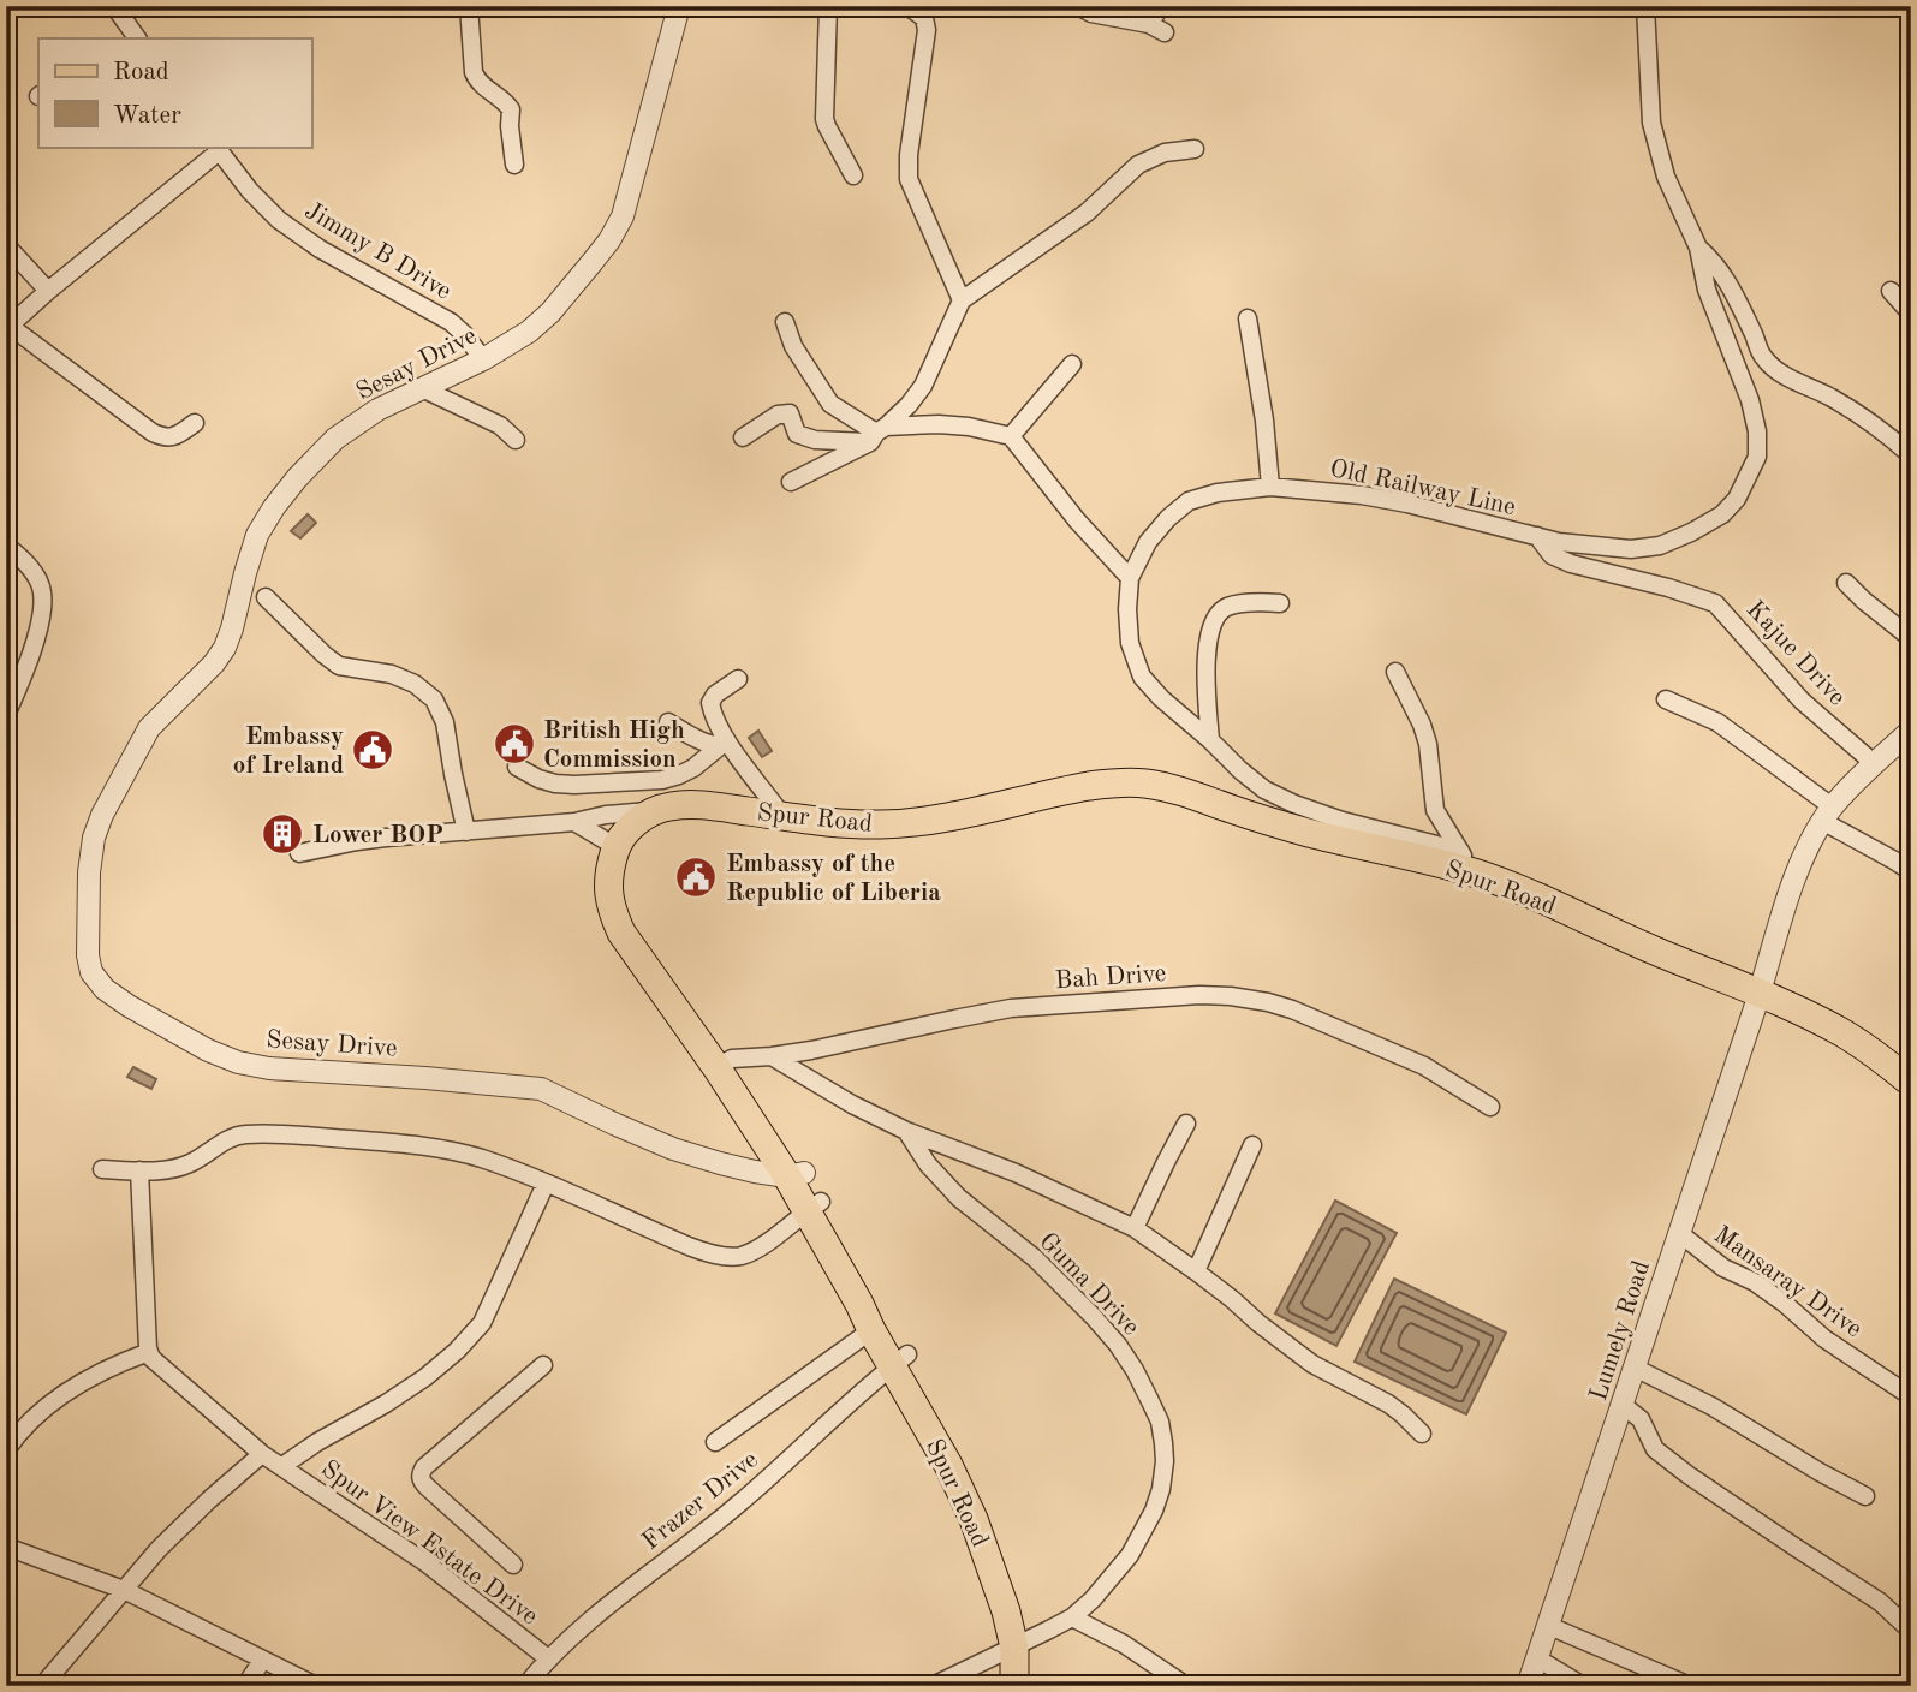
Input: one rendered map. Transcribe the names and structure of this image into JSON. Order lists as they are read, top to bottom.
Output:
{
  "streets": {
    "main road": ["Spur Road"],
    "street": [
      "Jimmy B Drive",
      "Sesay Drive",
      "Old Railway Line",
      "Kajue Drive",
      "Bah Drive",
      "Mansaray Drive",
      "Guma Drive",
      "Lumely Road",
      "Frazer Drive",
      "Spur View Estate Drive"
    ]
  },
  "crossings": [
    ["Jimmy B Drive", "Sesay Drive"],
    ["Sesay Drive", "Spur Road"],
    ["Old Railway Line", "Kajue Drive"],
    ["Kajue Drive", "Lumely Road"],
    ["Spur Road", "Bah Drive"],
    ["Spur Road", "Guma Drive"],
    ["Spur Road", "Lumely Road"],
    ["Spur Road", "Frazer Drive"],
    ["Mansaray Drive", "Lumely Road"],
    ["Frazer Drive", "Spur View Estate Drive"]
  ],
  "places": {
    "public building": ["British High Commission", "Embassy of Ireland", "Embassy of the Republic of Liberia"],
    "building": ["Lower BOP"]
  },
  "legend": ["Road", "Water"]
}
